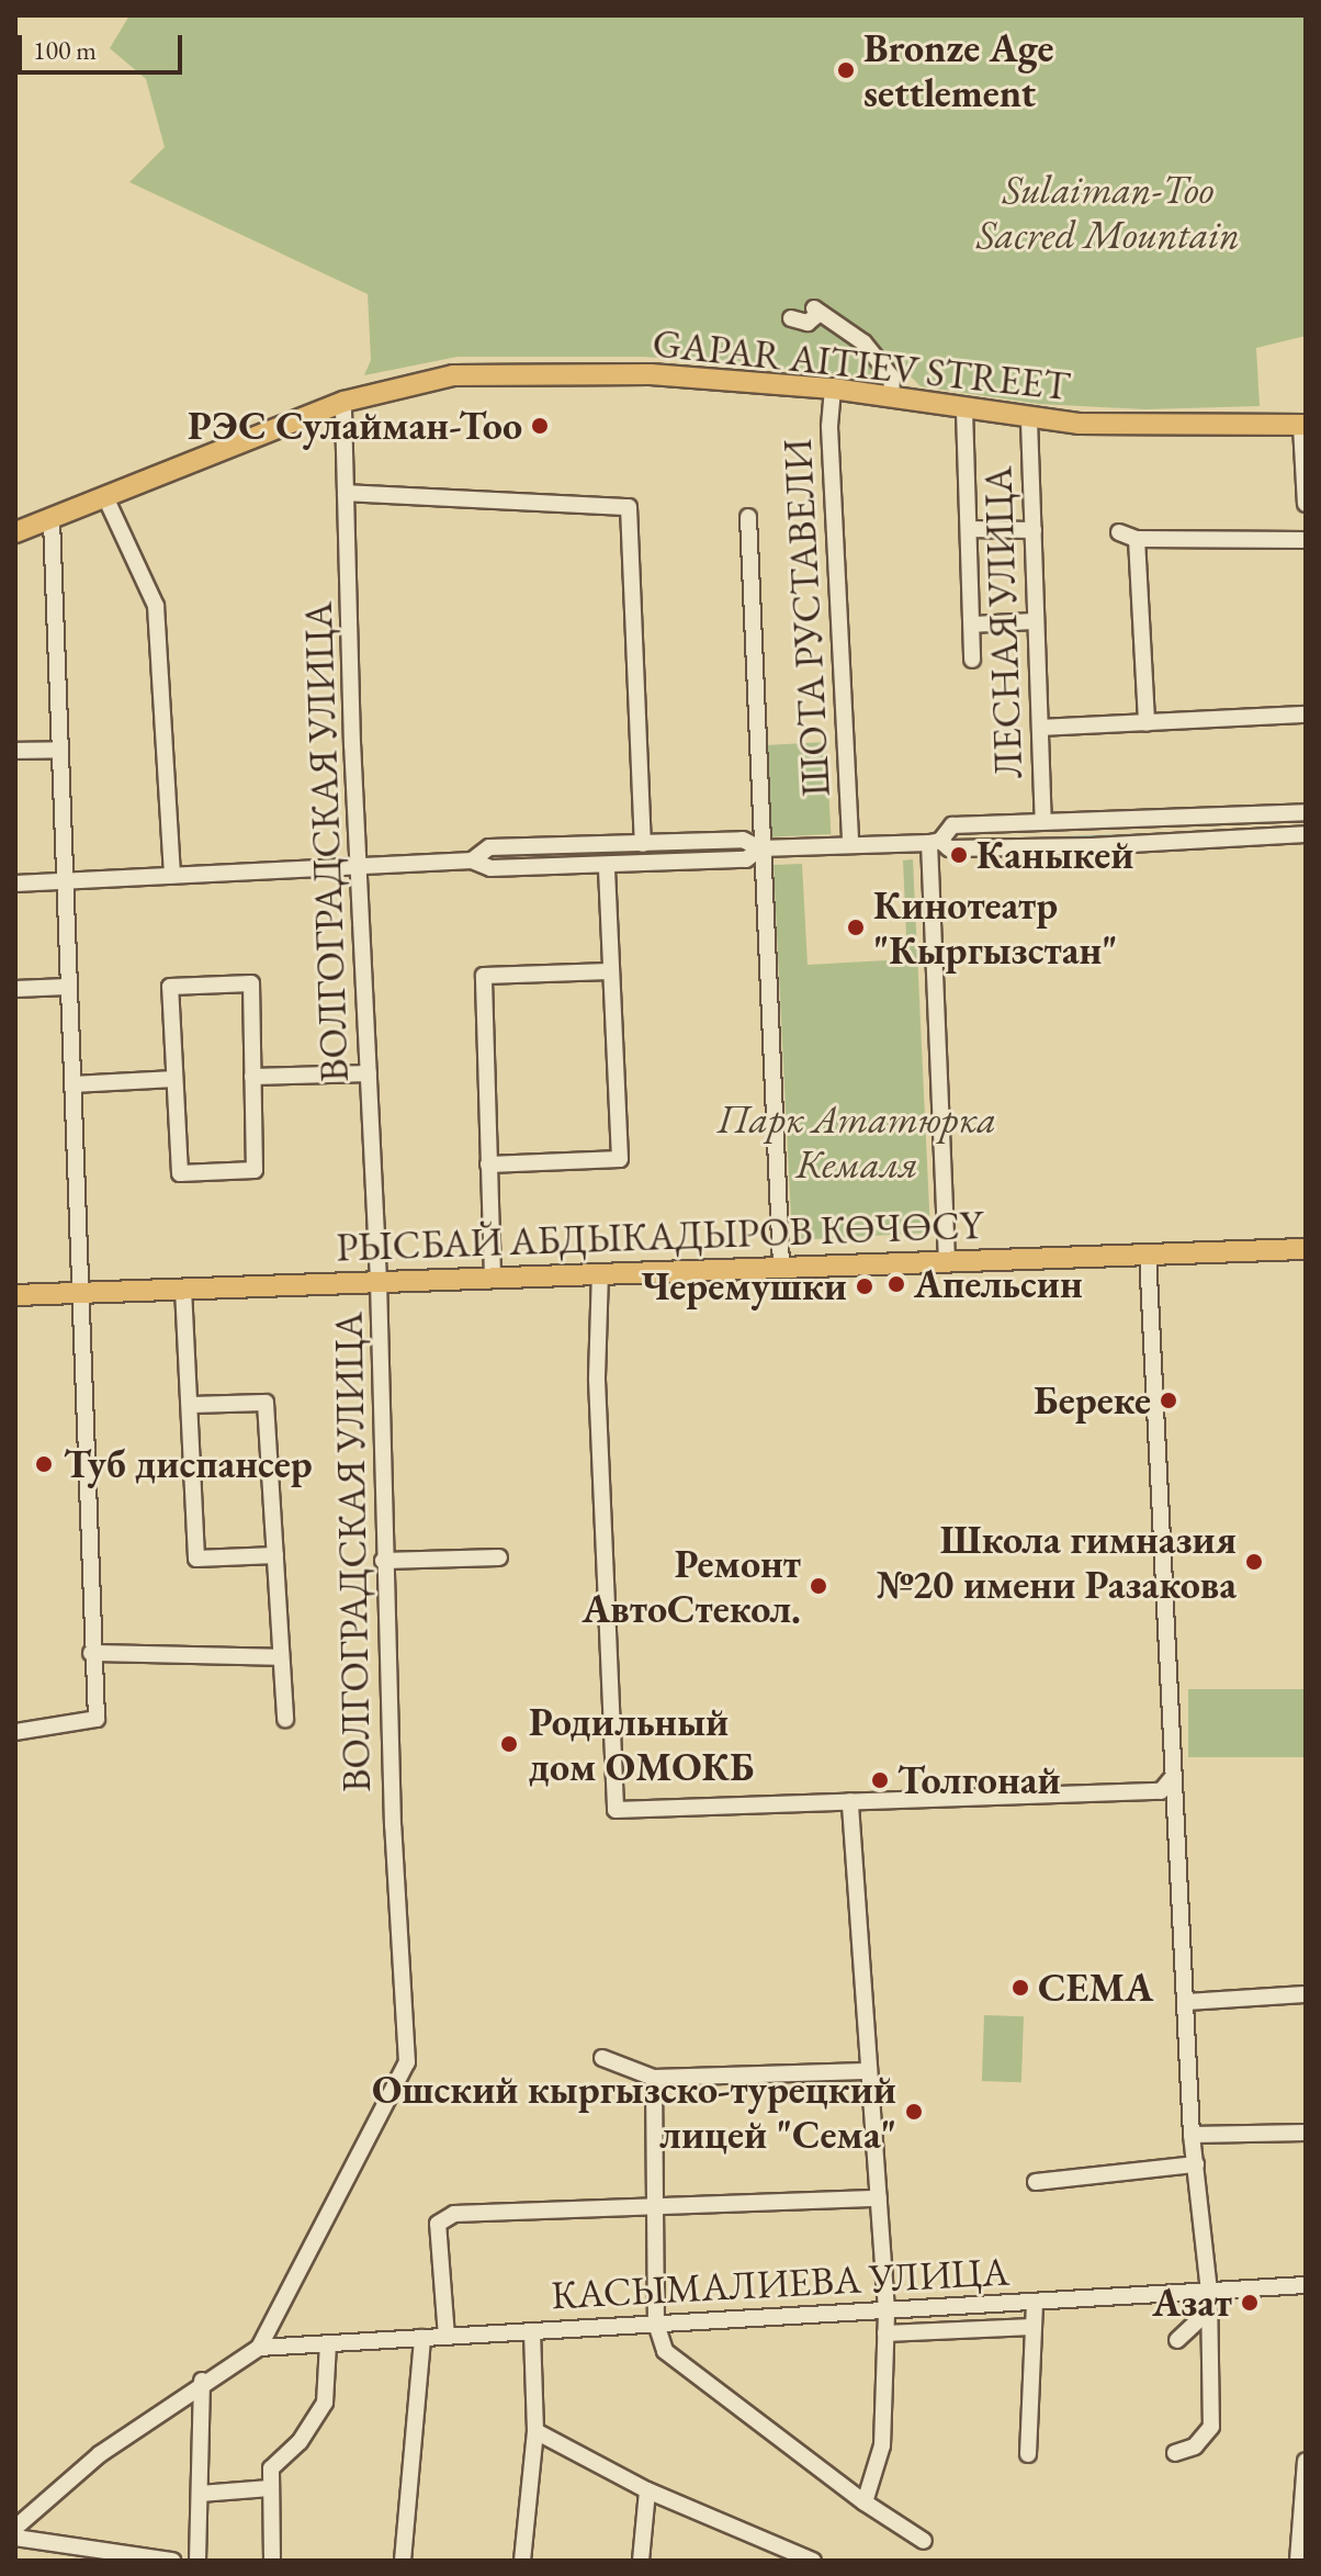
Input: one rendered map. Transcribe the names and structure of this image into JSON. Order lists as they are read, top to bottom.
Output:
{
  "streets": {
    "main road": ["GAPAR AITIEV STREET", "РЫСБАЙ АБДЫКАДЫРОВ КӨЧӨСҮ"],
    "street": [
      "ШОТА РУСТАВЕЛИ",
      "ЛЕСНАЯ УЛИЦА",
      "ВОЛГОГРАДСКАЯ УЛИЦА",
      "КАСЫМАЛИЕВА УЛИЦА"
    ]
  },
  "crossings": [
    ["GAPAR AITIEV STREET", "ШОТА РУСТАВЕЛИ"],
    ["GAPAR AITIEV STREET", "ЛЕСНАЯ УЛИЦА"],
    ["GAPAR AITIEV STREET", "ВОЛГОГРАДСКАЯ УЛИЦА"],
    ["ВОЛГОГРАДСКАЯ УЛИЦА", "РЫСБАЙ АБДЫКАДЫРОВ КӨЧӨСҮ"],
    ["ВОЛГОГРАДСКАЯ УЛИЦА", "КАСЫМАЛИЕВА УЛИЦА"]
  ],
  "parks": ["Sulaiman-Too Sacred Mountain", "Парк Ататюрка Кемаля"],
  "places": [
    "Bronze Age settlement",
    "РЭС Сулайман-Тоо",
    "Каныкей",
    "Кинотеатр \"Кыргызстан\"",
    "Апельсин",
    "Черемушки",
    "Береке",
    "Туб диспансер",
    "Школа гимназия №20 имени Разакова",
    "Ремонт АвтоСтекол.",
    "Родильный дом ОМОКБ",
    "Толгонай",
    "СЕМА",
    "Ошский кыргызско-турецкий лицей \"Сема\"",
    "Азат"
  ],
  "scale_bar": "100 m"
}
